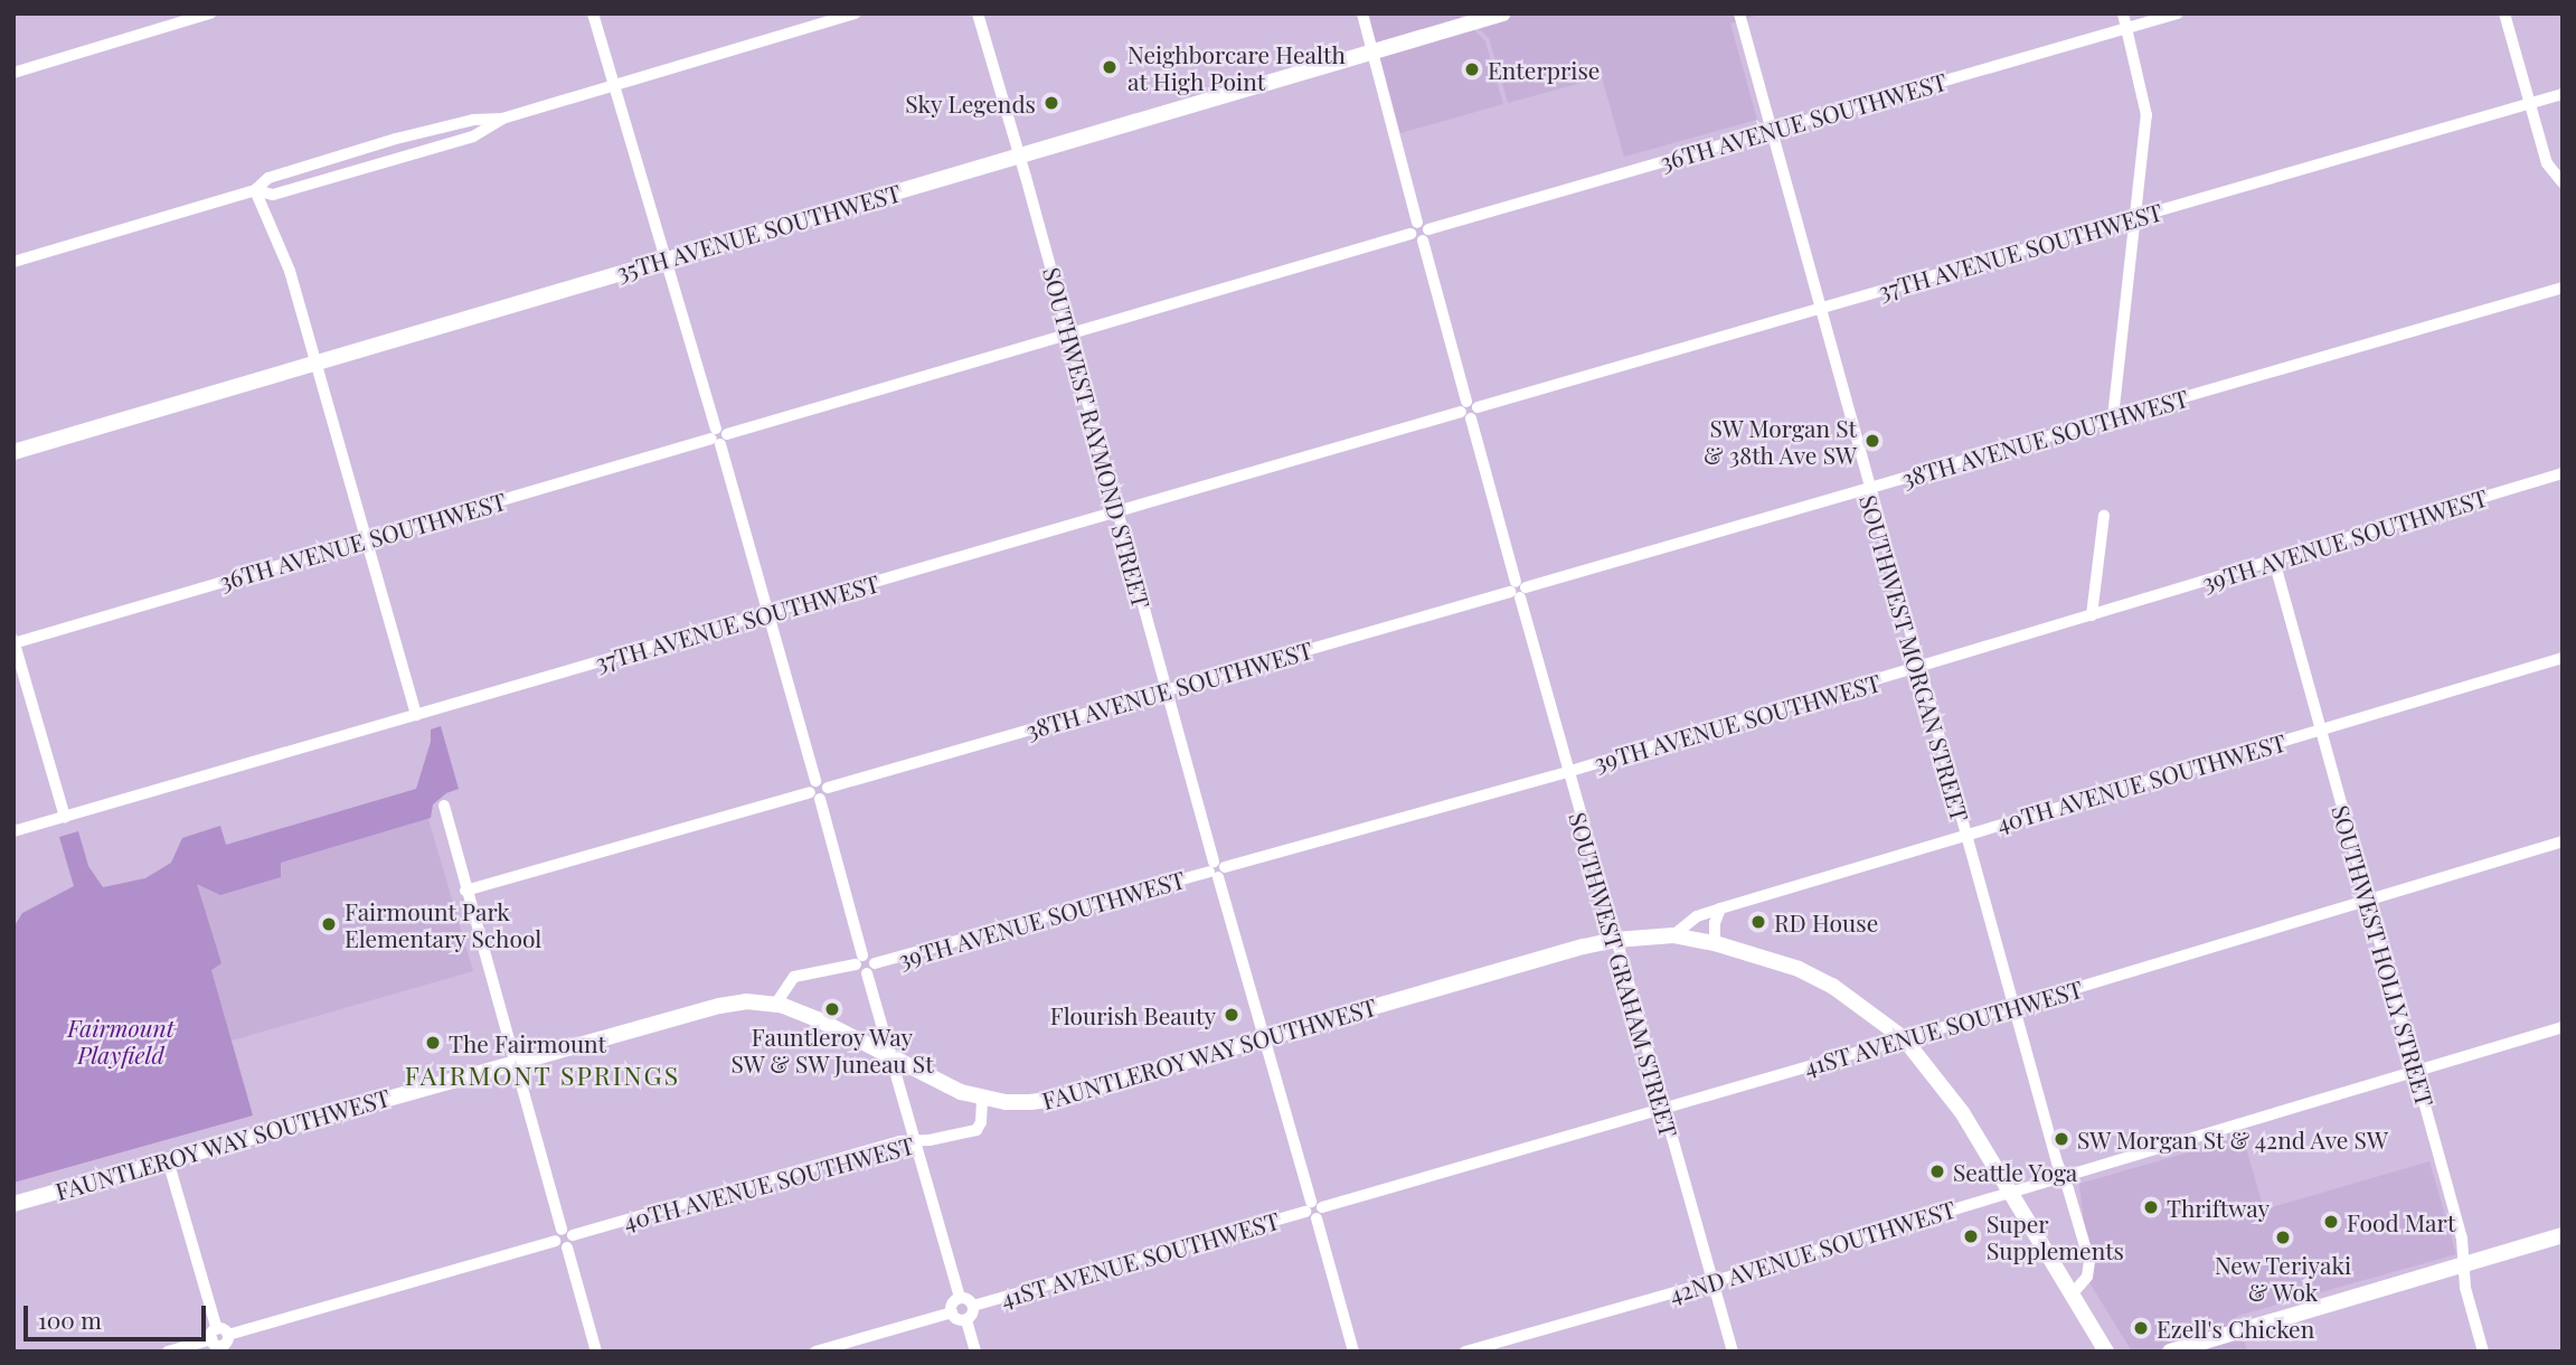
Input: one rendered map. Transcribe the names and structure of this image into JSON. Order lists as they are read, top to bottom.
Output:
{
  "streets": {
    "main road": ["35TH AVENUE SOUTHWEST", "FAUNTLEROY WAY SOUTHWEST"],
    "street": [
      "36TH AVENUE SOUTHWEST",
      "37TH AVENUE SOUTHWEST",
      "SOUTHWEST RAYMOND STREET",
      "38TH AVENUE SOUTHWEST",
      "39TH AVENUE SOUTHWEST",
      "SOUTHWEST MORGAN STREET",
      "40TH AVENUE SOUTHWEST",
      "SOUTHWEST HOLLY STREET",
      "SOUTHWEST GRAHAM STREET",
      "41ST AVENUE SOUTHWEST",
      "42ND AVENUE SOUTHWEST"
    ]
  },
  "crossings": [
    ["36TH AVENUE SOUTHWEST", "SOUTHWEST RAYMOND STREET"],
    ["36TH AVENUE SOUTHWEST", "SOUTHWEST MORGAN STREET"],
    ["36TH AVENUE SOUTHWEST", "SOUTHWEST GRAHAM STREET"],
    ["35TH AVENUE SOUTHWEST", "SOUTHWEST RAYMOND STREET"],
    ["35TH AVENUE SOUTHWEST", "SOUTHWEST GRAHAM STREET"],
    ["37TH AVENUE SOUTHWEST", "SOUTHWEST RAYMOND STREET"],
    ["37TH AVENUE SOUTHWEST", "SOUTHWEST MORGAN STREET"],
    ["37TH AVENUE SOUTHWEST", "SOUTHWEST GRAHAM STREET"],
    ["SOUTHWEST RAYMOND STREET", "38TH AVENUE SOUTHWEST"],
    ["SOUTHWEST RAYMOND STREET", "39TH AVENUE SOUTHWEST"],
    ["SOUTHWEST RAYMOND STREET", "41ST AVENUE SOUTHWEST"],
    ["SOUTHWEST RAYMOND STREET", "FAUNTLEROY WAY SOUTHWEST"],
    ["38TH AVENUE SOUTHWEST", "SOUTHWEST MORGAN STREET"],
    ["38TH AVENUE SOUTHWEST", "SOUTHWEST GRAHAM STREET"],
    ["39TH AVENUE SOUTHWEST", "SOUTHWEST MORGAN STREET"],
    ["39TH AVENUE SOUTHWEST", "SOUTHWEST HOLLY STREET"],
    ["39TH AVENUE SOUTHWEST", "SOUTHWEST GRAHAM STREET"],
    ["SOUTHWEST MORGAN STREET", "40TH AVENUE SOUTHWEST"],
    ["SOUTHWEST MORGAN STREET", "41ST AVENUE SOUTHWEST"],
    ["SOUTHWEST MORGAN STREET", "FAUNTLEROY WAY SOUTHWEST"],
    ["SOUTHWEST MORGAN STREET", "42ND AVENUE SOUTHWEST"],
    ["40TH AVENUE SOUTHWEST", "SOUTHWEST HOLLY STREET"],
    ["40TH AVENUE SOUTHWEST", "FAUNTLEROY WAY SOUTHWEST"],
    ["SOUTHWEST HOLLY STREET", "41ST AVENUE SOUTHWEST"],
    ["SOUTHWEST HOLLY STREET", "42ND AVENUE SOUTHWEST"],
    ["SOUTHWEST GRAHAM STREET", "41ST AVENUE SOUTHWEST"],
    ["SOUTHWEST GRAHAM STREET", "FAUNTLEROY WAY SOUTHWEST"],
    ["SOUTHWEST GRAHAM STREET", "42ND AVENUE SOUTHWEST"],
    ["41ST AVENUE SOUTHWEST", "FAUNTLEROY WAY SOUTHWEST"],
    ["FAUNTLEROY WAY SOUTHWEST", "42ND AVENUE SOUTHWEST"]
  ],
  "districts": ["FAIRMONT SPRINGS"],
  "parks": ["Fairmount Playfield"],
  "places": [
    "Neighborcare Health at High Point",
    "Enterprise",
    "Sky Legends",
    "SW Morgan St & 38th Ave SW",
    "RD House",
    "Fairmount Park Elementary School",
    "Fauntleroy Way SW & SW Juneau St",
    "Flourish Beauty",
    "The Fairmount",
    "SW Morgan St & 42nd Ave SW",
    "Seattle Yoga",
    "Thriftway",
    "Food Mart",
    "Super Supplements",
    "New Teriyaki & Wok",
    "Ezell's Chicken"
  ],
  "scale_bar": "100 m"
}
